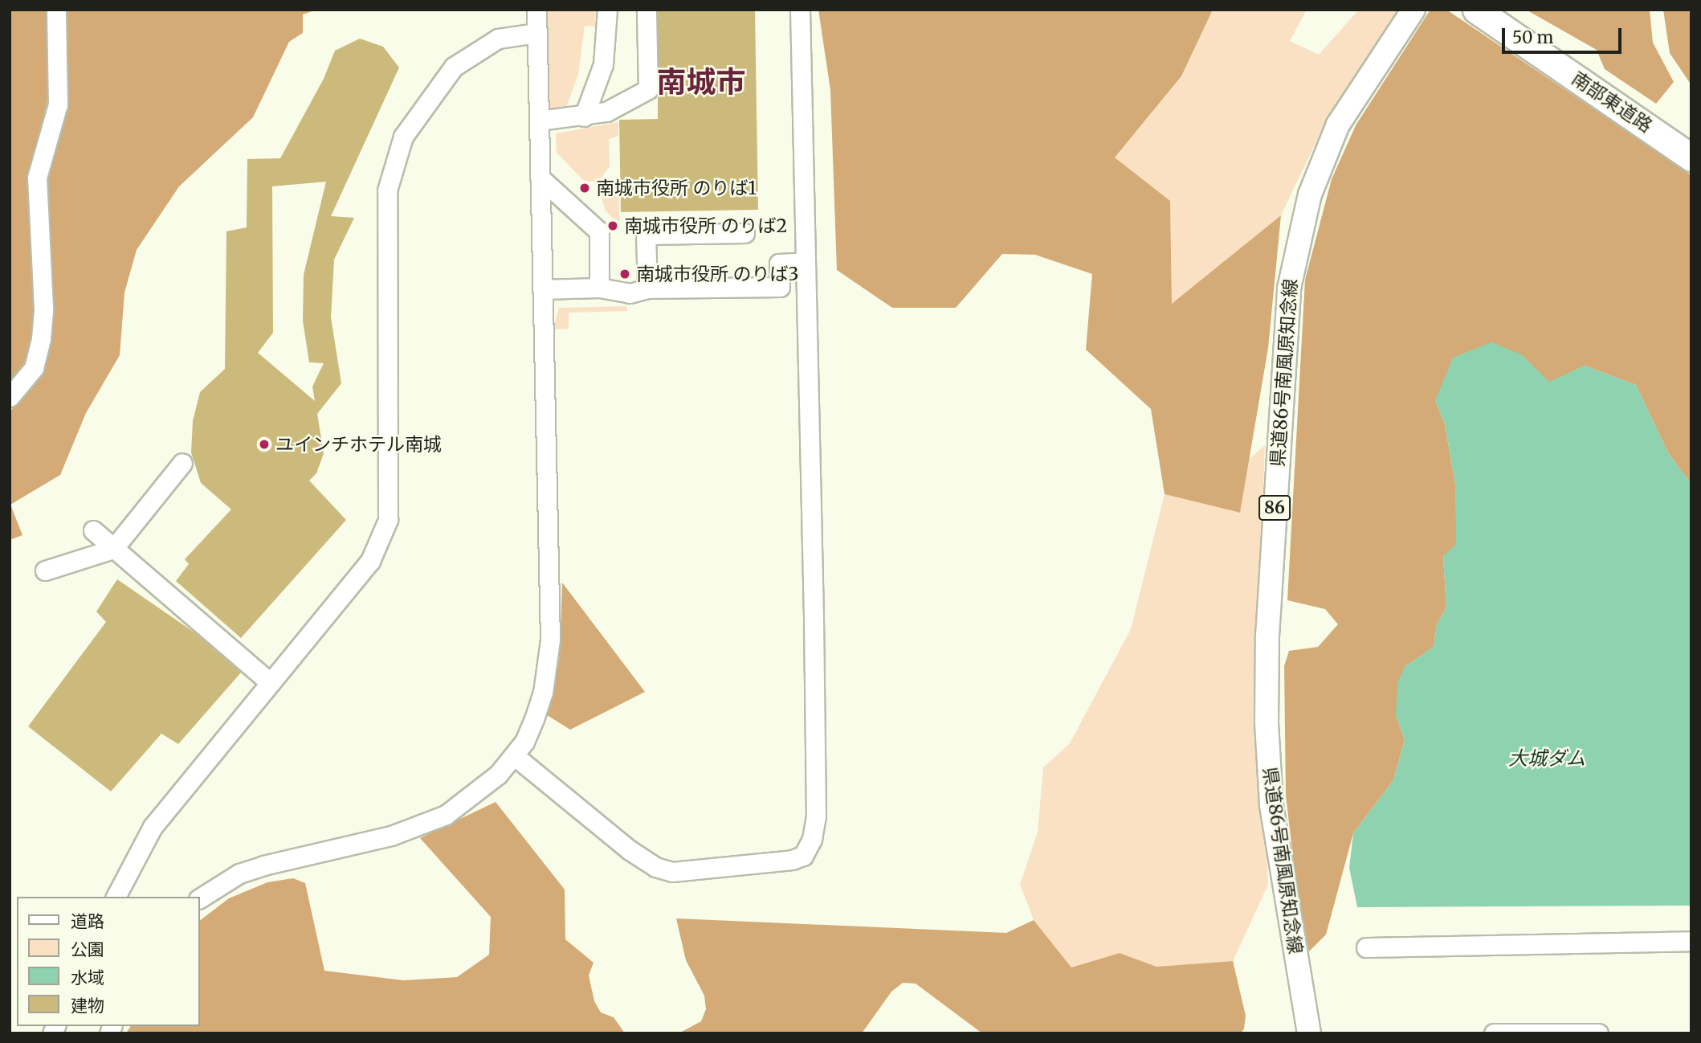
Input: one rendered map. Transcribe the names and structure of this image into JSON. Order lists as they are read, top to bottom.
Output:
{
  "streets": {
    "highway": ["南部東道路"],
    "main road": ["県道86号南風原知念線", "86"]
  },
  "districts": ["南城市"],
  "water": ["大城ダム"],
  "places": [
    "南城市役所 のりば1",
    "南城市役所 のりば2",
    "南城市役所 のりば3",
    "ユインチホテル南城"
  ],
  "legend": [
    "道路",
    "公園",
    "水域",
    "建物"
  ],
  "scale_bar": "50 m"
}
